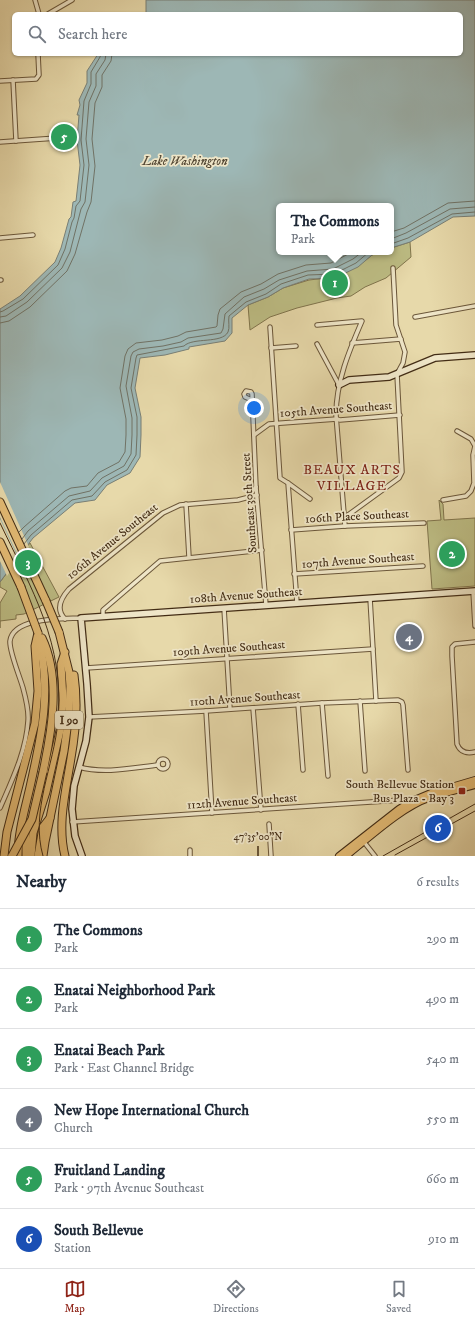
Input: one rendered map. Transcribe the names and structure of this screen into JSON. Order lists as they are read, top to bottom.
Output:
{
  "streets": {
    "highway": ["I 90"],
    "street": [
      "105th Avenue Southeast",
      "Southeast 30th Street",
      "106th Place Southeast",
      "106th Avenue Southeast",
      "107th Avenue Southeast",
      "108th Avenue Southeast",
      "109th Avenue Southeast",
      "110th Avenue Southeast",
      "112th Avenue Southeast"
    ]
  },
  "crossings": [
    ["105th Avenue Southeast", "Southeast 30th Street"],
    ["Southeast 30th Street", "106th Avenue Southeast"],
    ["Southeast 30th Street", "108th Avenue Southeast"],
    ["106th Avenue Southeast", "108th Avenue Southeast"]
  ],
  "districts": ["BEAUX ARTS VILLAGE"],
  "water": ["Lake Washington"],
  "places": {
    "transit": ["South Bellevue Station Bus Plaza - Bay 3"]
  },
  "page": {
    "search": "Search here",
    "pins": [
      "5",
      "1",
      "2",
      "3",
      "4",
      "6"
    ],
    "popup": ["The Commons", "Park"],
    "heading": ["Nearby", "6 results"],
    "list": [
      {
        "mark": "1",
        "name": "The Commons",
        "note": "Park",
        "value": "290 m"
      },
      {
        "mark": "2",
        "name": "Enatai Neighborhood Park",
        "note": "Park",
        "value": "490 m"
      },
      {
        "mark": "3",
        "name": "Enatai Beach Park",
        "note": "Park · East Channel Bridge",
        "value": "540 m"
      },
      {
        "mark": "4",
        "name": "New Hope International Church",
        "note": "Church",
        "value": "550 m"
      },
      {
        "mark": "5",
        "name": "Fruitland Landing",
        "note": "Park · 97th Avenue Southeast",
        "value": "660 m"
      },
      {
        "mark": "6",
        "name": "South Bellevue",
        "note": "Station",
        "value": "910 m"
      }
    ],
    "nav": ["Map", "Directions", "Saved"]
  },
  "coordinates": ["47°35'00\"N"]
}
